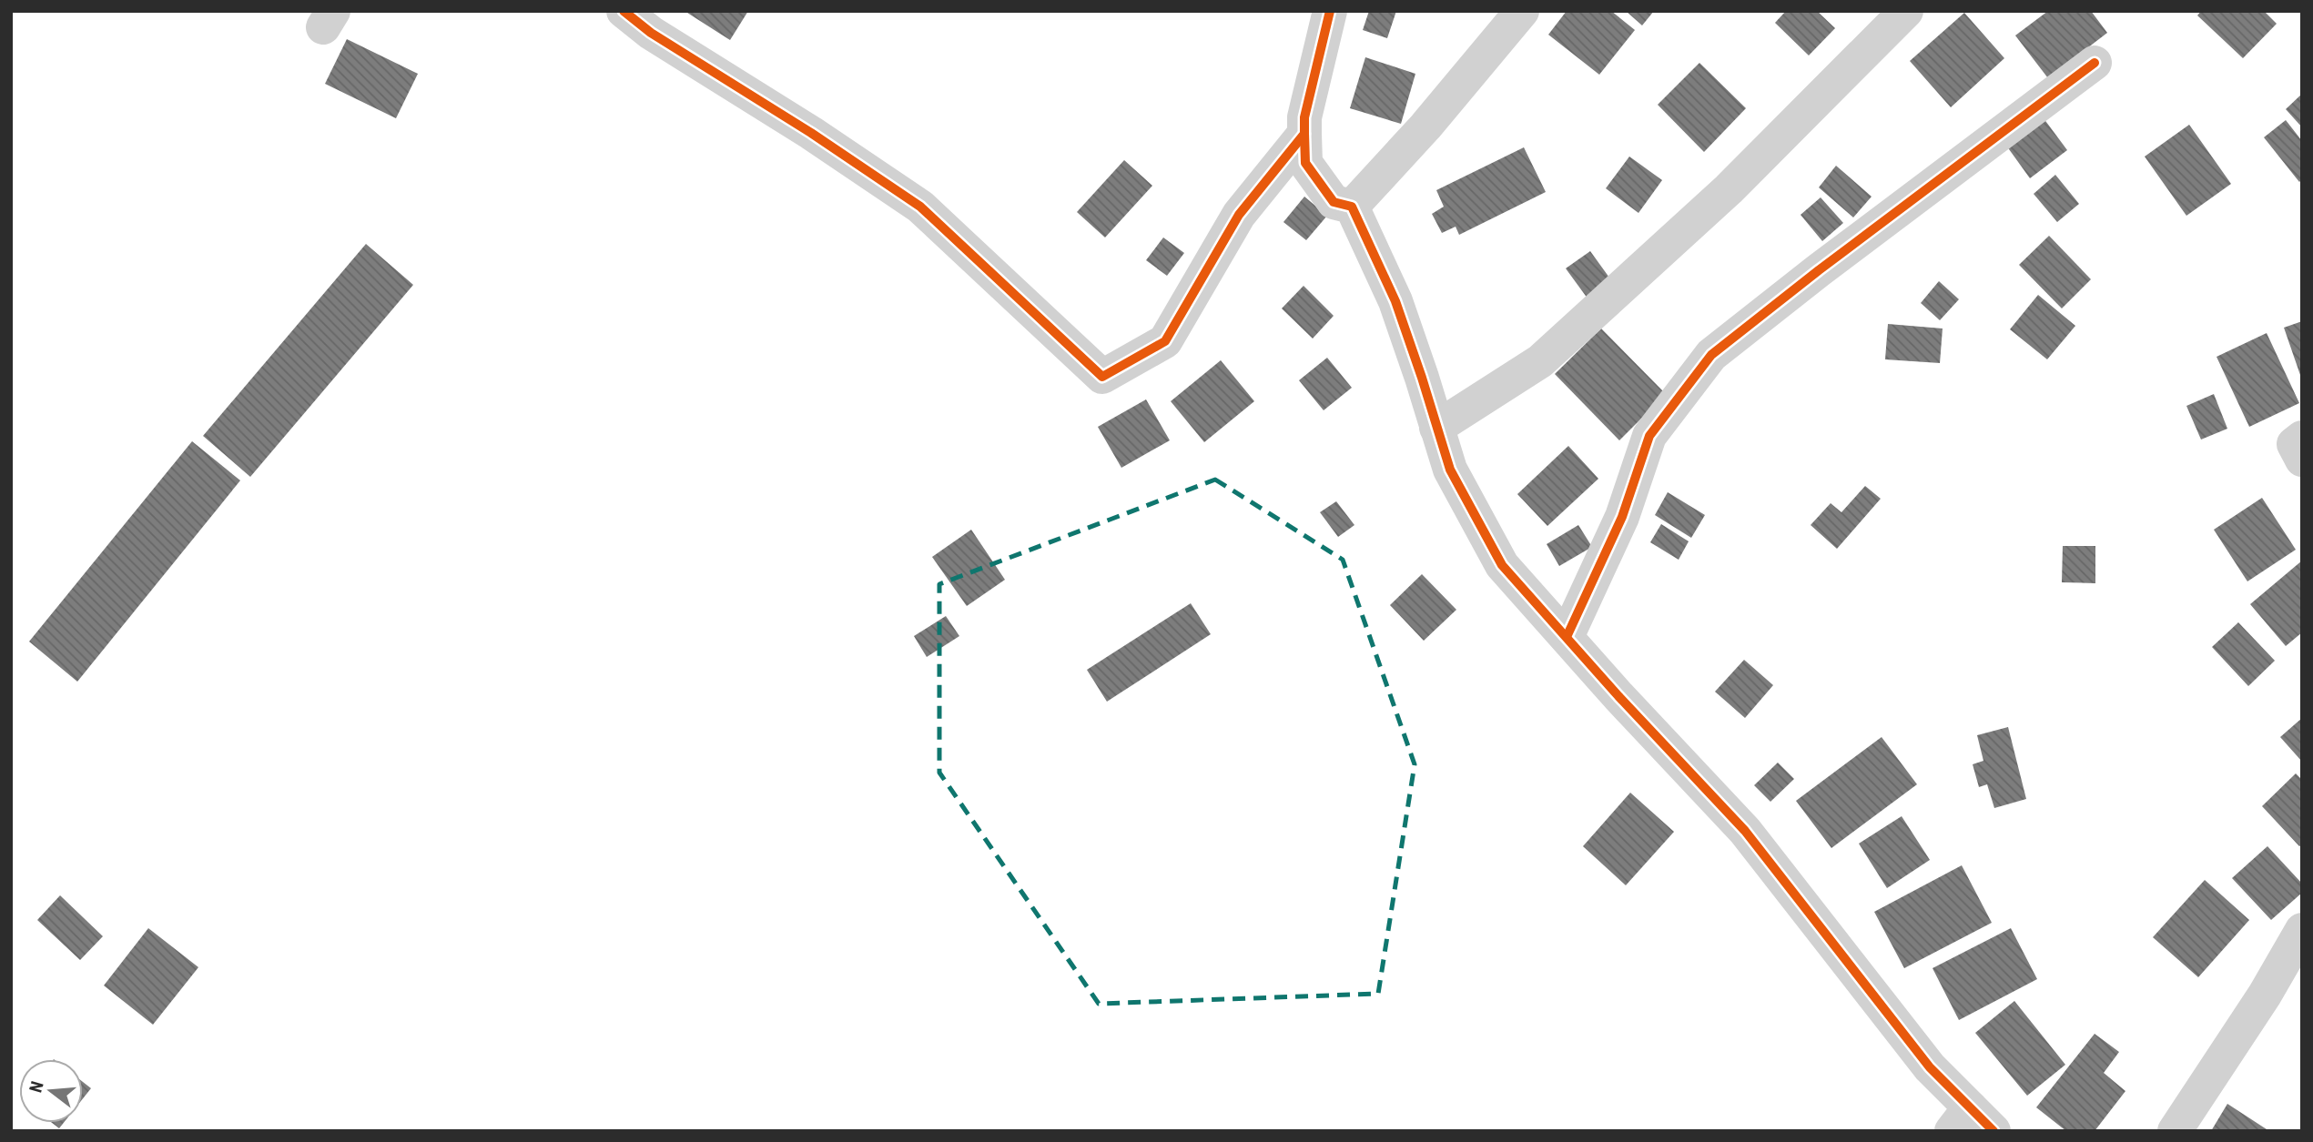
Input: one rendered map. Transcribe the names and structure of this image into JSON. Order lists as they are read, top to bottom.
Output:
{
  "north": "left"
}
